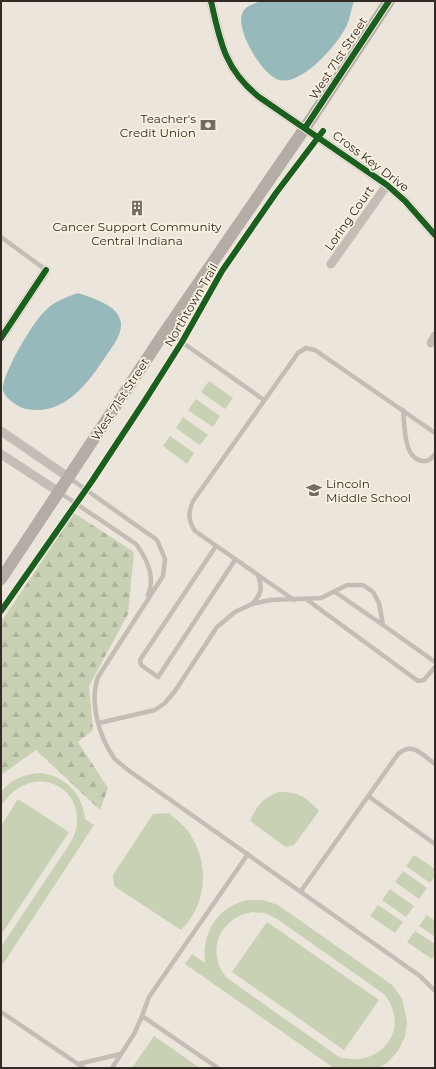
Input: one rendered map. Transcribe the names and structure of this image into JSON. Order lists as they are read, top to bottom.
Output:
{
  "streets": {
    "main road": ["West 71st Street"],
    "street": ["Cross Key Drive", "Loring Court"],
    "cycle path": ["Northtown Trail"]
  },
  "crossings": [
    ["West 71st Street", "Cross Key Drive"],
    ["Cross Key Drive", "Loring Court"]
  ],
  "places": {
    "bank": ["Teacher's Credit Union"],
    "building": ["Cancer Support Community Central Indiana"],
    "school or university": ["Lincoln Middle School"]
  }
}
